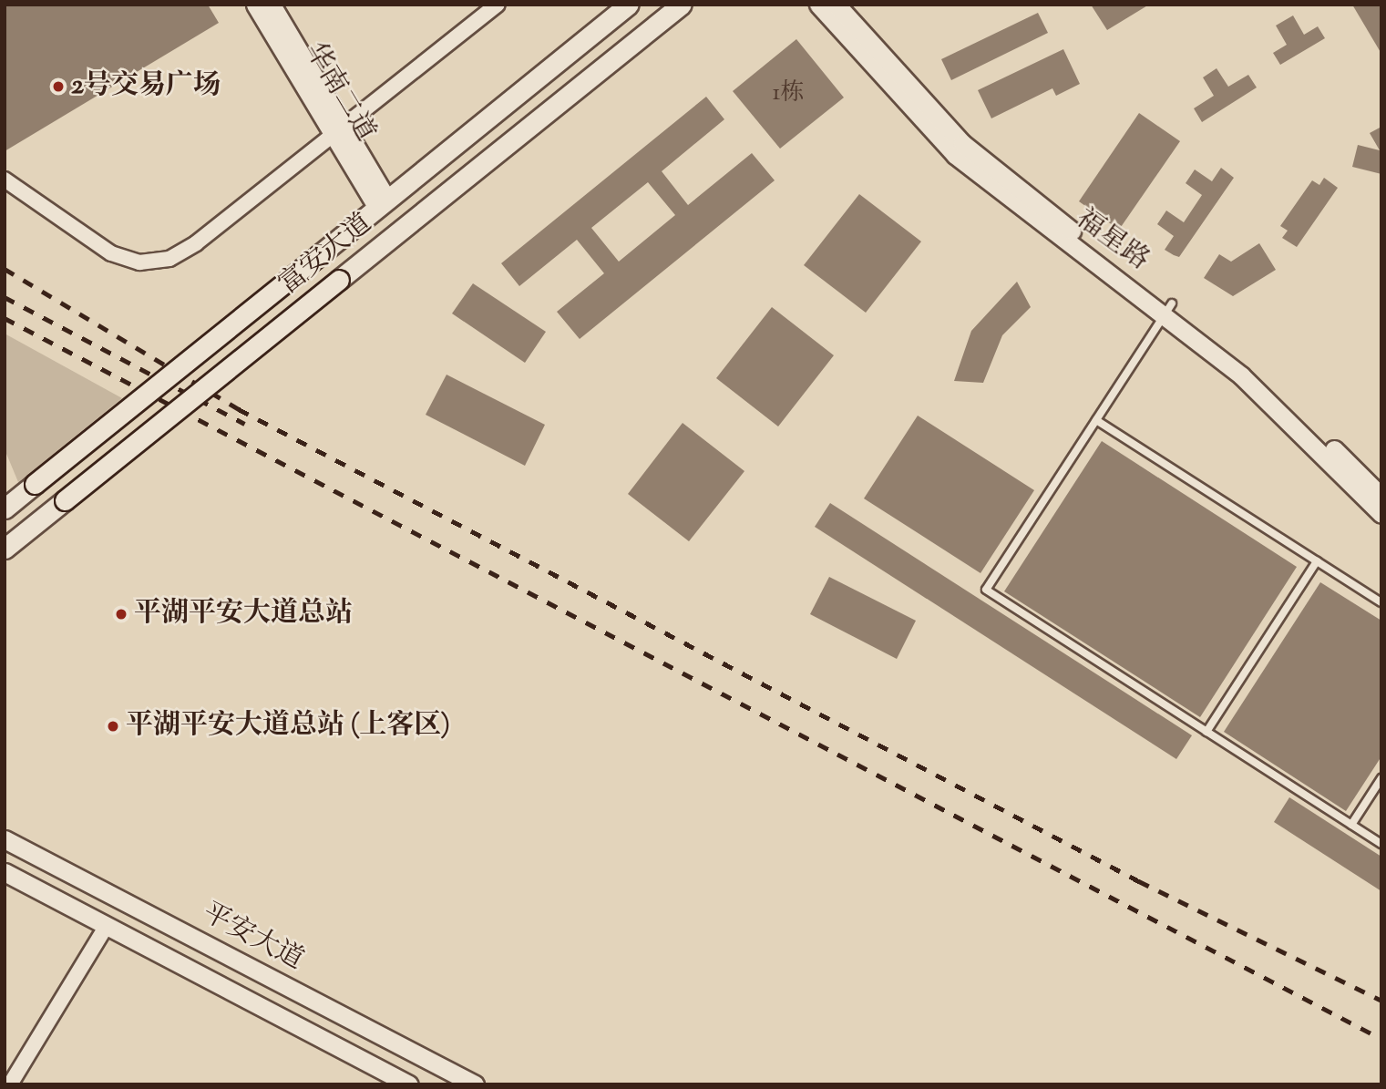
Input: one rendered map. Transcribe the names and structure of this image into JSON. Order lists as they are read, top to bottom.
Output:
{
  "streets": {
    "main road": ["富安大道"],
    "street": ["华南二道", "福星路", "平安大道"]
  },
  "crossings": [
    ["华南二道", "富安大道"]
  ],
  "places": ["2号交易广场", "平湖平安大道总站", "平湖平安大道总站 (上客区)"],
  "house_numbers": ["1栋"]
}
